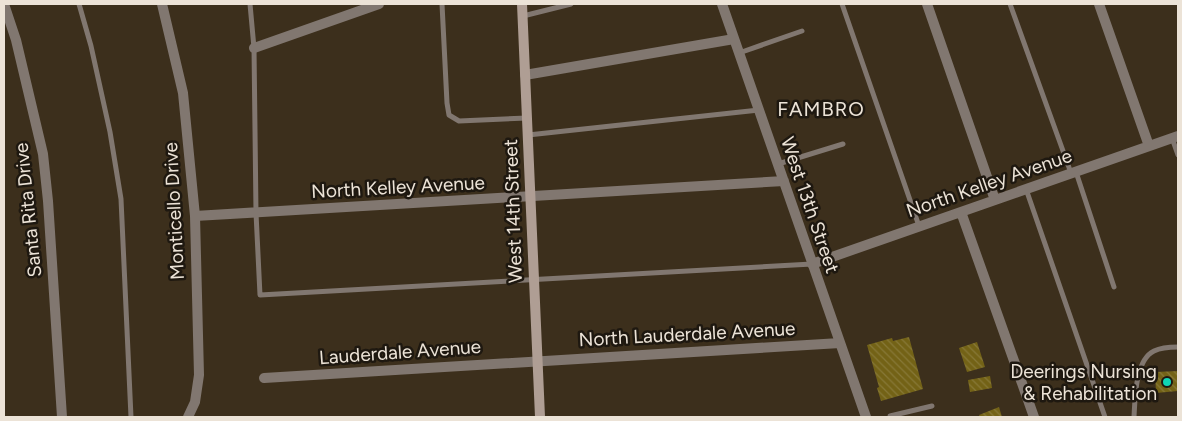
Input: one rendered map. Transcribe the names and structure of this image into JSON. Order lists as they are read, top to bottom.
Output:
{
  "streets": {
    "street": [
      "North Kelley Avenue",
      "West 13th Street",
      "Santa Rita Drive",
      "Monticello Drive",
      "West 14th Street",
      "North Lauderdale Avenue",
      "Lauderdale Avenue"
    ]
  },
  "crossings": [
    ["North Kelley Avenue", "West 13th Street"],
    ["North Kelley Avenue", "Monticello Drive"],
    ["North Kelley Avenue", "West 14th Street"],
    ["West 13th Street", "North Lauderdale Avenue"],
    ["West 14th Street", "North Lauderdale Avenue"],
    ["West 14th Street", "Lauderdale Avenue"],
    ["North Lauderdale Avenue", "Lauderdale Avenue"]
  ],
  "districts": ["FAMBRO"],
  "places": ["Deerings Nursing & Rehabilitation"]
}
